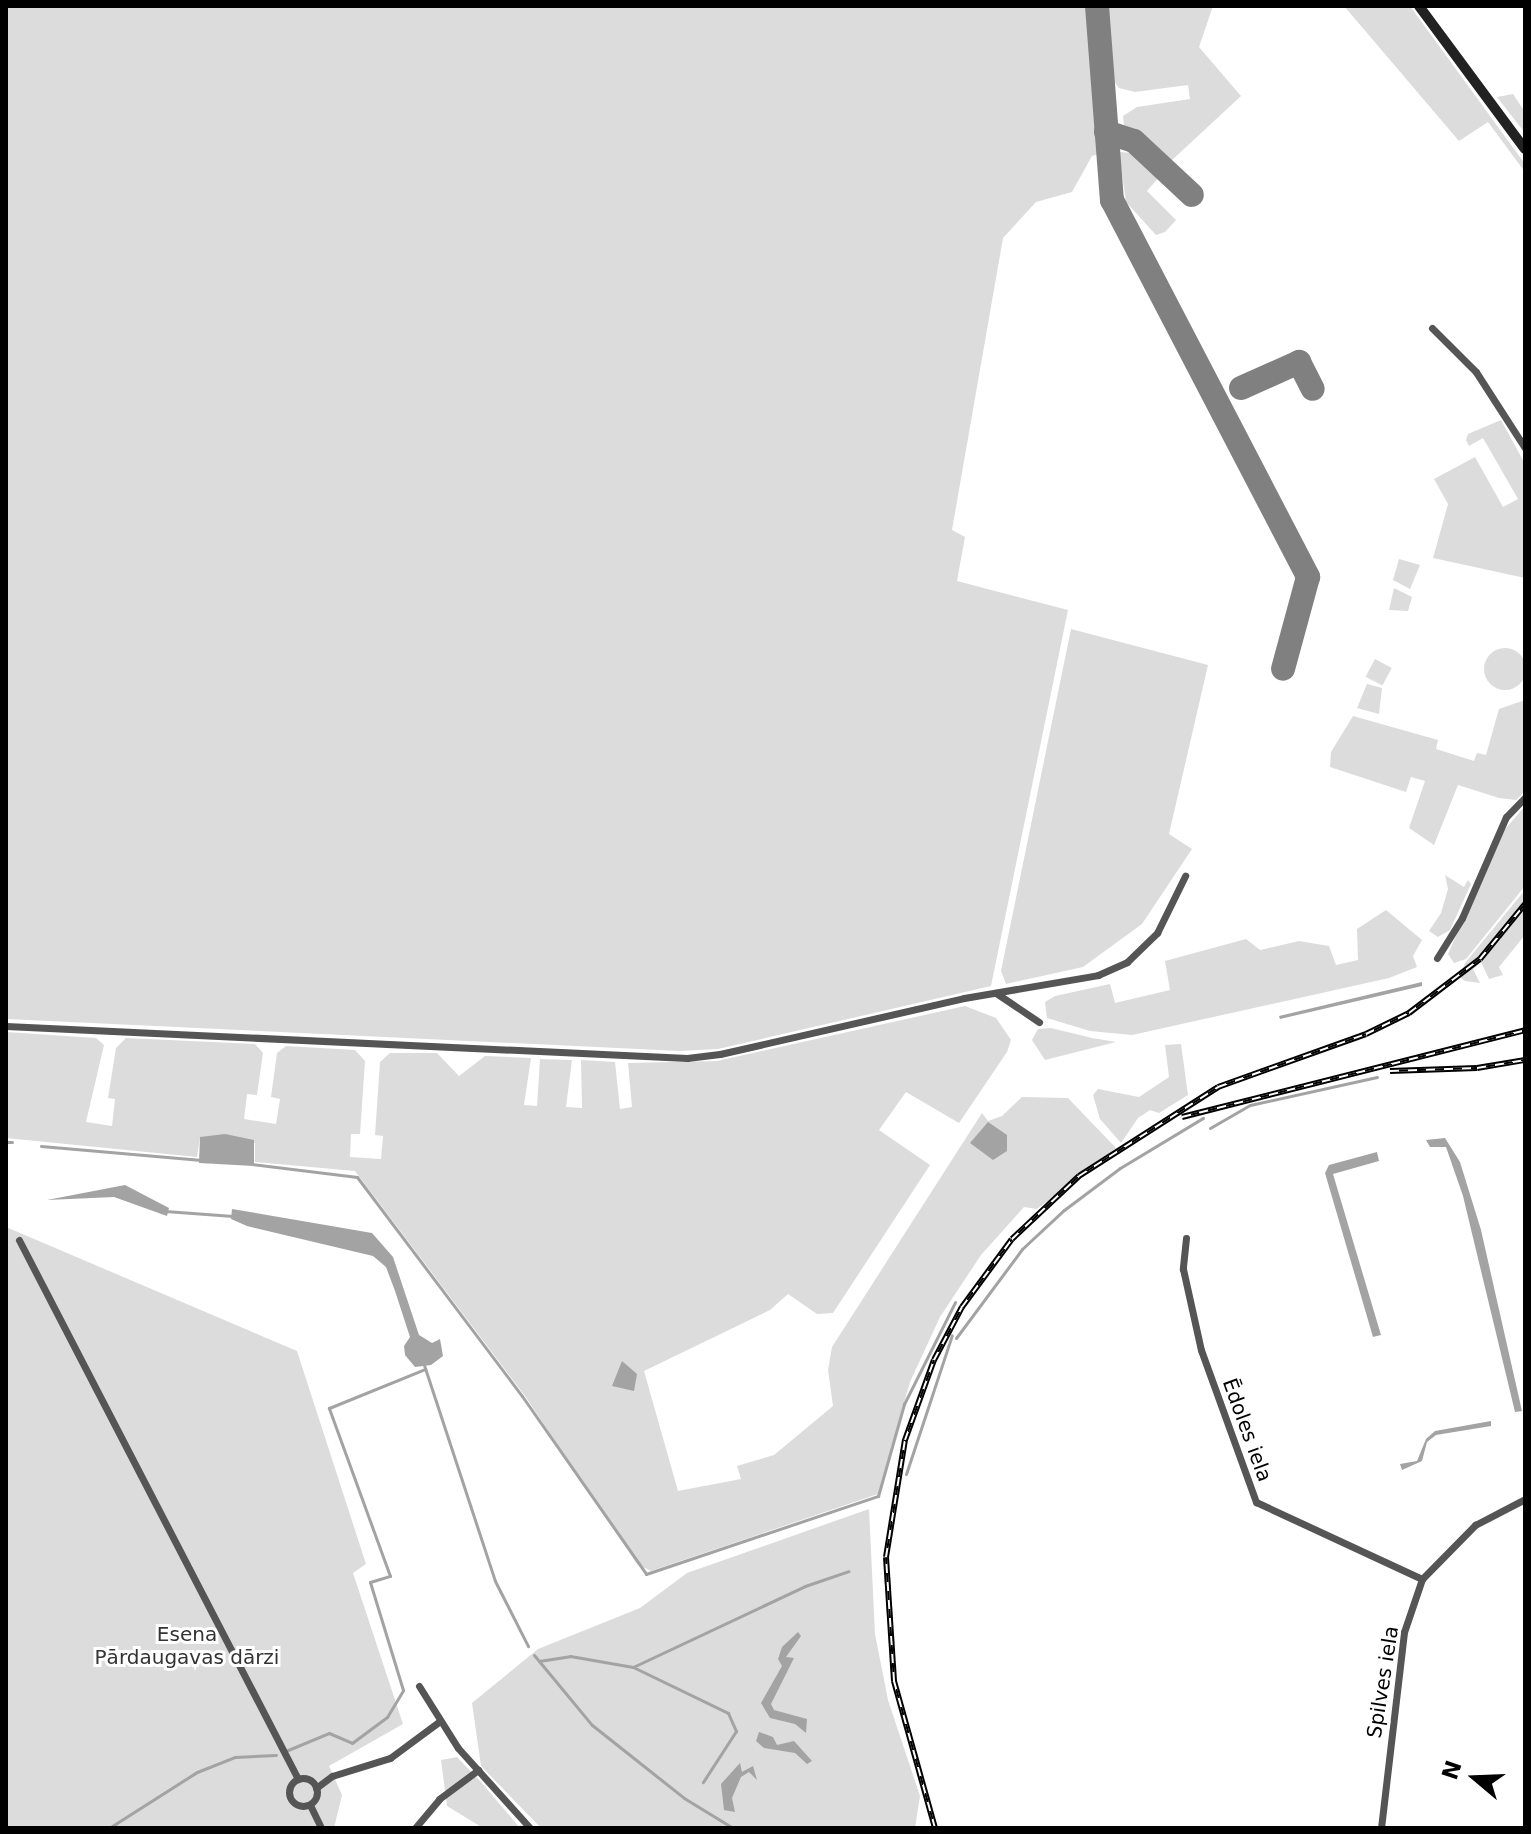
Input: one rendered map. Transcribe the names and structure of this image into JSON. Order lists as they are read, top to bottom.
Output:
{
  "streets": {
    "street": ["Ēdoles iela", "Spilves iela"]
  },
  "crossings": [
    ["Ēdoles iela", "Spilves iela"]
  ],
  "parks": ["Esena Pārdaugavas dārzi"],
  "north": "left"
}
